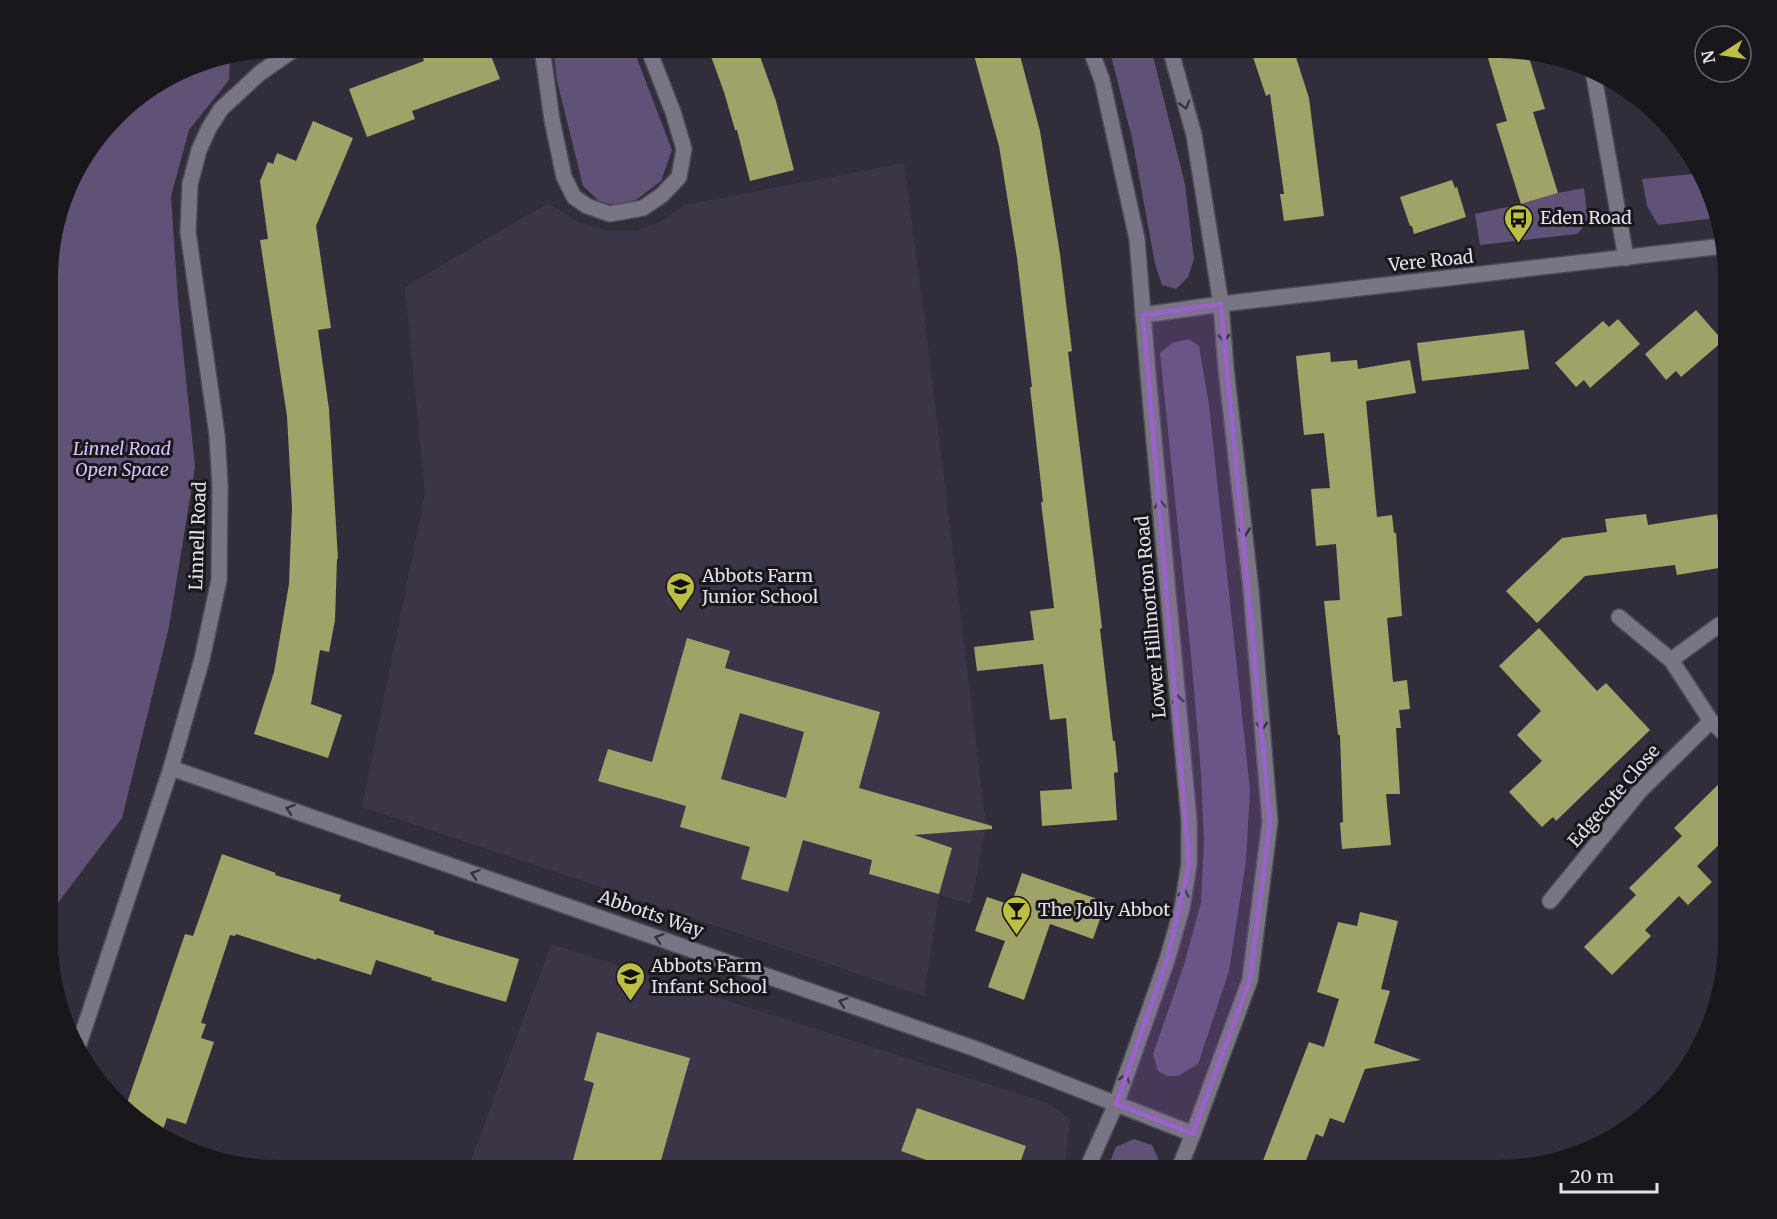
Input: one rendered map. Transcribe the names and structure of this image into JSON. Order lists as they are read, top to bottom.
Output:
{
  "streets": {
    "street": [
      "Vere Road",
      "Linnell Road",
      "Lower Hillmorton Road",
      "Edgecote Close",
      "Abbotts Way"
    ]
  },
  "crossings": [
    ["Vere Road", "Lower Hillmorton Road"],
    ["Linnell Road", "Abbotts Way"],
    ["Lower Hillmorton Road", "Abbotts Way"]
  ],
  "one_way": ["Abbotts Way"],
  "parks": ["Linnel Road Open Space"],
  "places": {
    "bus stop": ["Eden Road"],
    "school or university": ["Abbots Farm Junior School", "Abbots Farm Infant School"],
    "bar": ["The Jolly Abbot"]
  },
  "scale_bar": "20 m",
  "north": "left"
}
